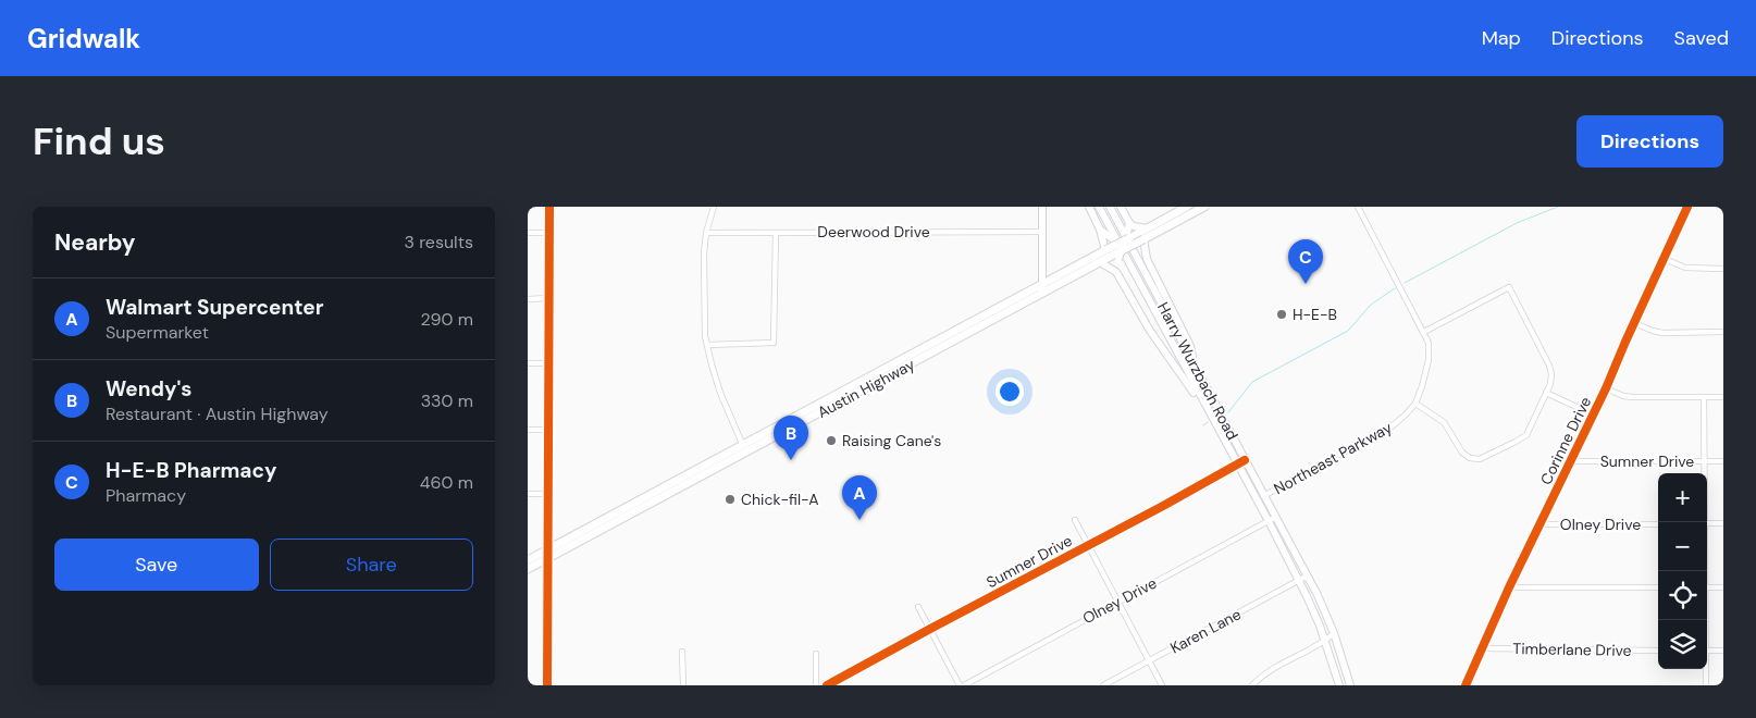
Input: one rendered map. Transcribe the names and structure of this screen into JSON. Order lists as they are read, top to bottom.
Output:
{
  "streets": {
    "main road": ["Harry Wurzbach Road", "Austin Highway"],
    "street": [
      "Deerwood Drive",
      "Corinne Drive",
      "Northeast Parkway",
      "Sumner Drive",
      "Olney Drive",
      "Karen Lane",
      "Timberlane Drive"
    ]
  },
  "crossings": [
    ["Harry Wurzbach Road", "Northeast Parkway"],
    ["Harry Wurzbach Road", "Sumner Drive"],
    ["Harry Wurzbach Road", "Olney Drive"],
    ["Harry Wurzbach Road", "Karen Lane"],
    ["Corinne Drive", "Sumner Drive"],
    ["Corinne Drive", "Olney Drive"],
    ["Corinne Drive", "Timberlane Drive"]
  ],
  "places": ["H-E-B", "Raising Cane's", "Chick-fil-A"],
  "page": {
    "header": "Gridwalk",
    "nav": ["Map", "Directions", "Saved"],
    "buttons": [
      "Directions",
      ["Save", "Share"]
    ],
    "title": "Find us",
    "heading": ["Nearby", "3 results"],
    "pins": ["C", "B", "A"],
    "list": [
      {
        "mark": "A",
        "name": "Walmart Supercenter",
        "note": "Supermarket",
        "value": "290 m"
      },
      {
        "mark": "B",
        "name": "Wendy's",
        "note": "Restaurant · Austin Highway",
        "value": "330 m"
      },
      {
        "mark": "C",
        "name": "H-E-B Pharmacy",
        "note": "Pharmacy",
        "value": "460 m"
      }
    ],
    "map_buttons": ["+", "−"]
  }
}
